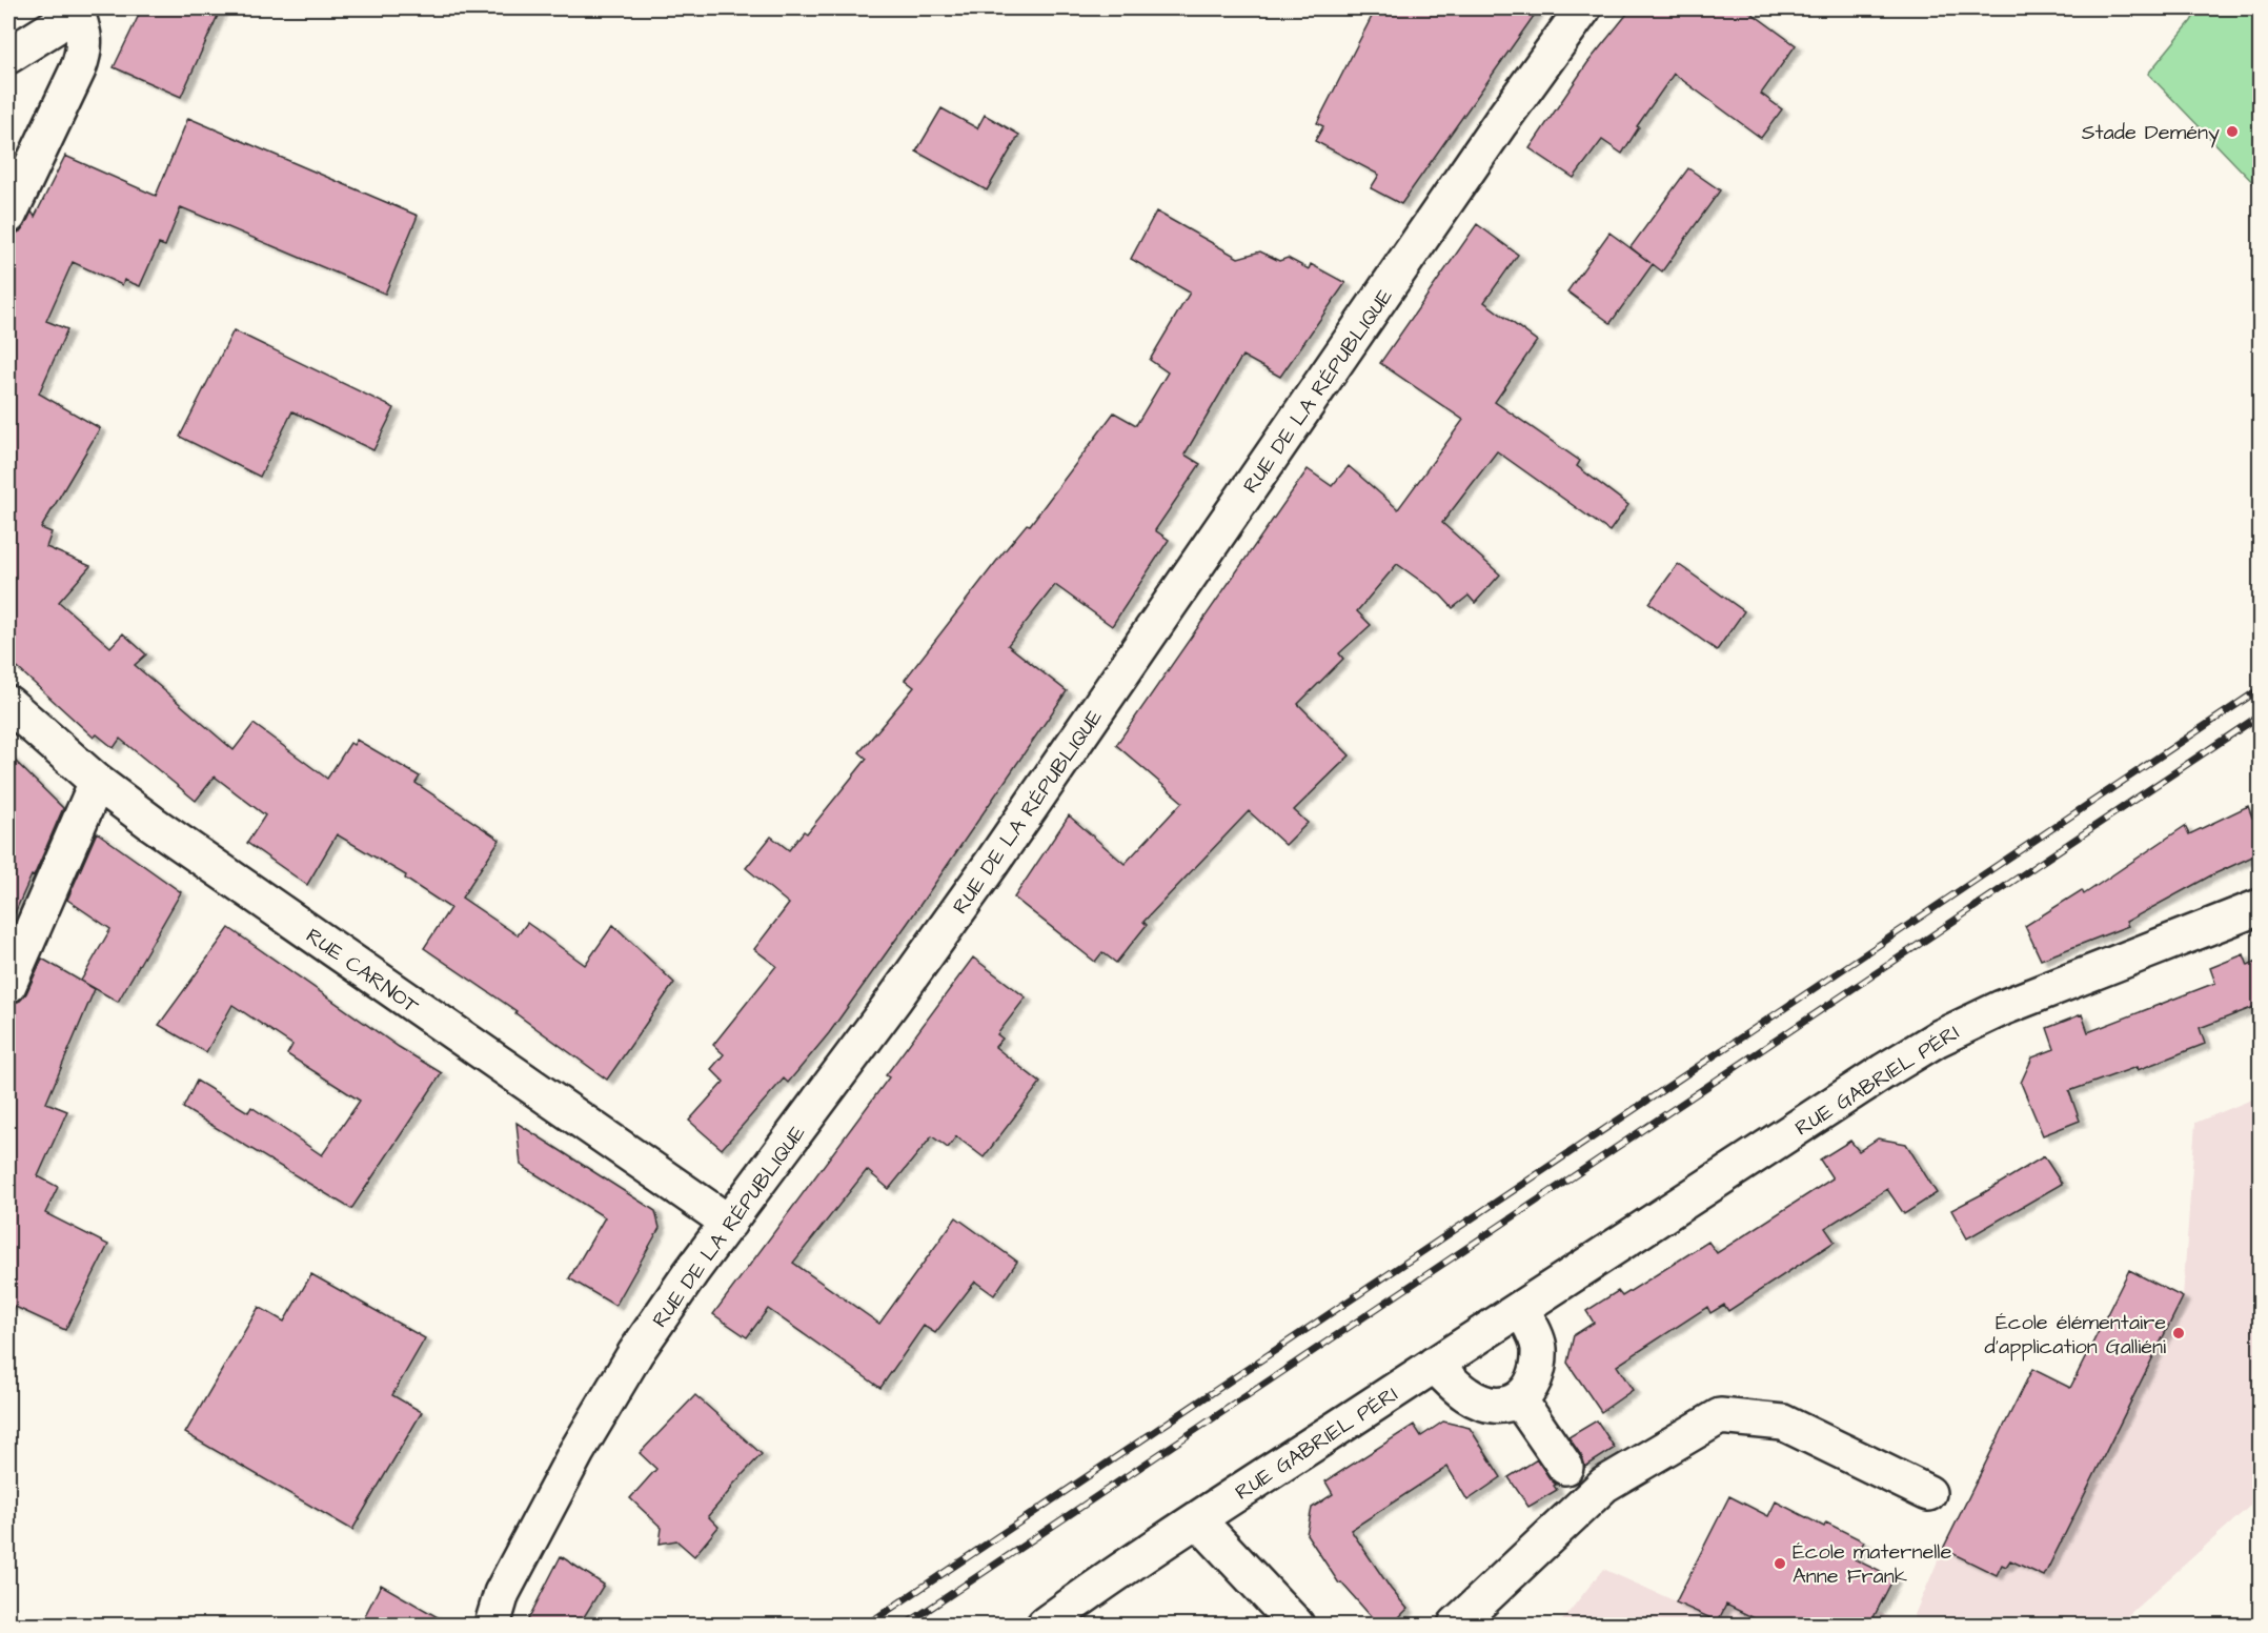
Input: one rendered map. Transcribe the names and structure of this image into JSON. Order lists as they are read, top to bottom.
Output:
{
  "streets": {
    "street": ["RUE DE LA RÉPUBLIQUE", "RUE CARNOT", "RUE GABRIEL PÉRI"]
  },
  "crossings": [
    ["RUE DE LA RÉPUBLIQUE", "RUE CARNOT"]
  ],
  "places": ["Stade Demény", "École élémentaire d'application Galliéni", "École maternelle Anne Frank"]
}
